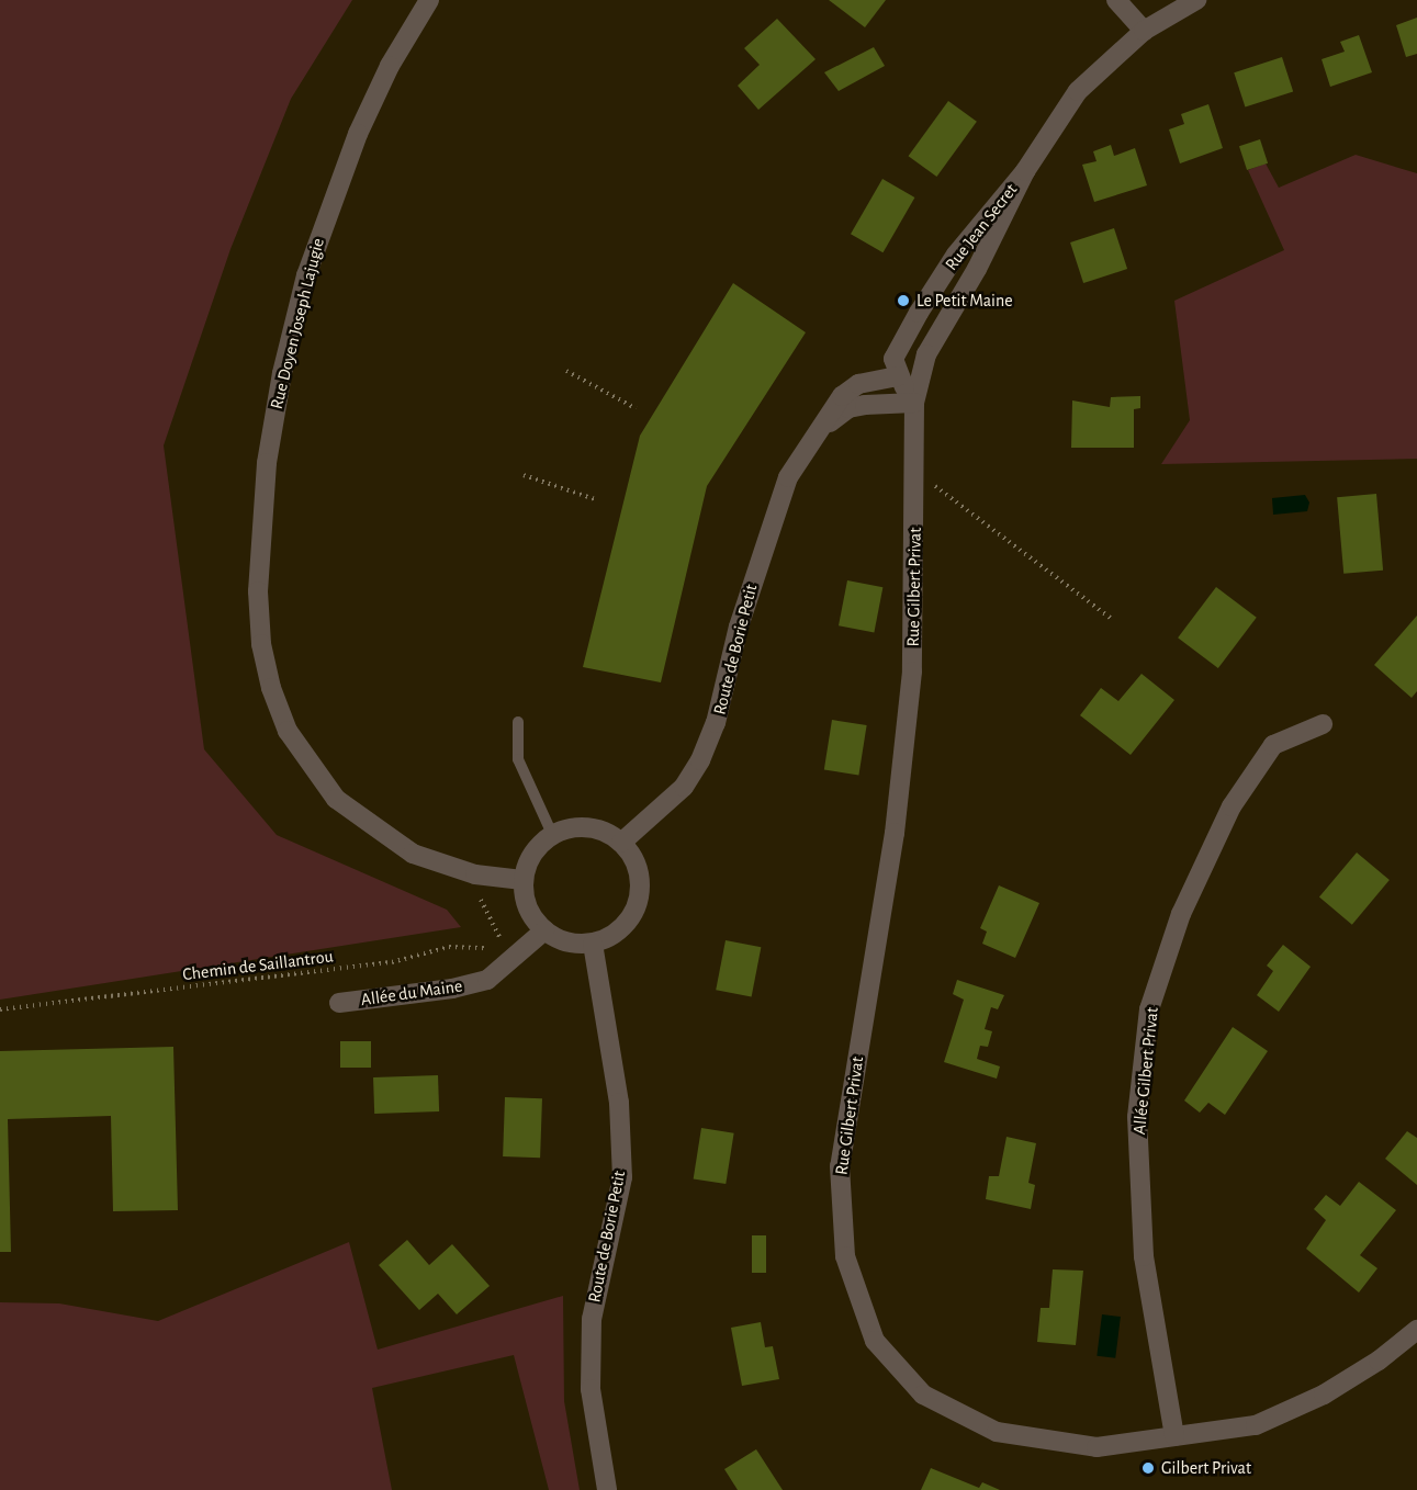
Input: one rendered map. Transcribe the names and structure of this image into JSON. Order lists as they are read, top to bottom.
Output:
{
  "streets": {
    "street": [
      "Rue Jean Secret",
      "Rue Doyen Joseph Lajugie",
      "Rue Gilbert Privat",
      "Route de Borie Petit",
      "Allée du Maine",
      "Allée Gilbert Privat"
    ],
    "path": ["Chemin de Saillantrou"]
  },
  "crossings": [
    ["Rue Jean Secret", "Rue Gilbert Privat"],
    ["Rue Jean Secret", "Route de Borie Petit"],
    ["Rue Doyen Joseph Lajugie", "Route de Borie Petit"],
    ["Rue Doyen Joseph Lajugie", "Allée du Maine"],
    ["Rue Gilbert Privat", "Route de Borie Petit"],
    ["Rue Gilbert Privat", "Allée Gilbert Privat"],
    ["Route de Borie Petit", "Allée du Maine"],
    ["Chemin de Saillantrou", "Allée du Maine"]
  ],
  "places": ["Le Petit Maine", "Gilbert Privat"]
}
